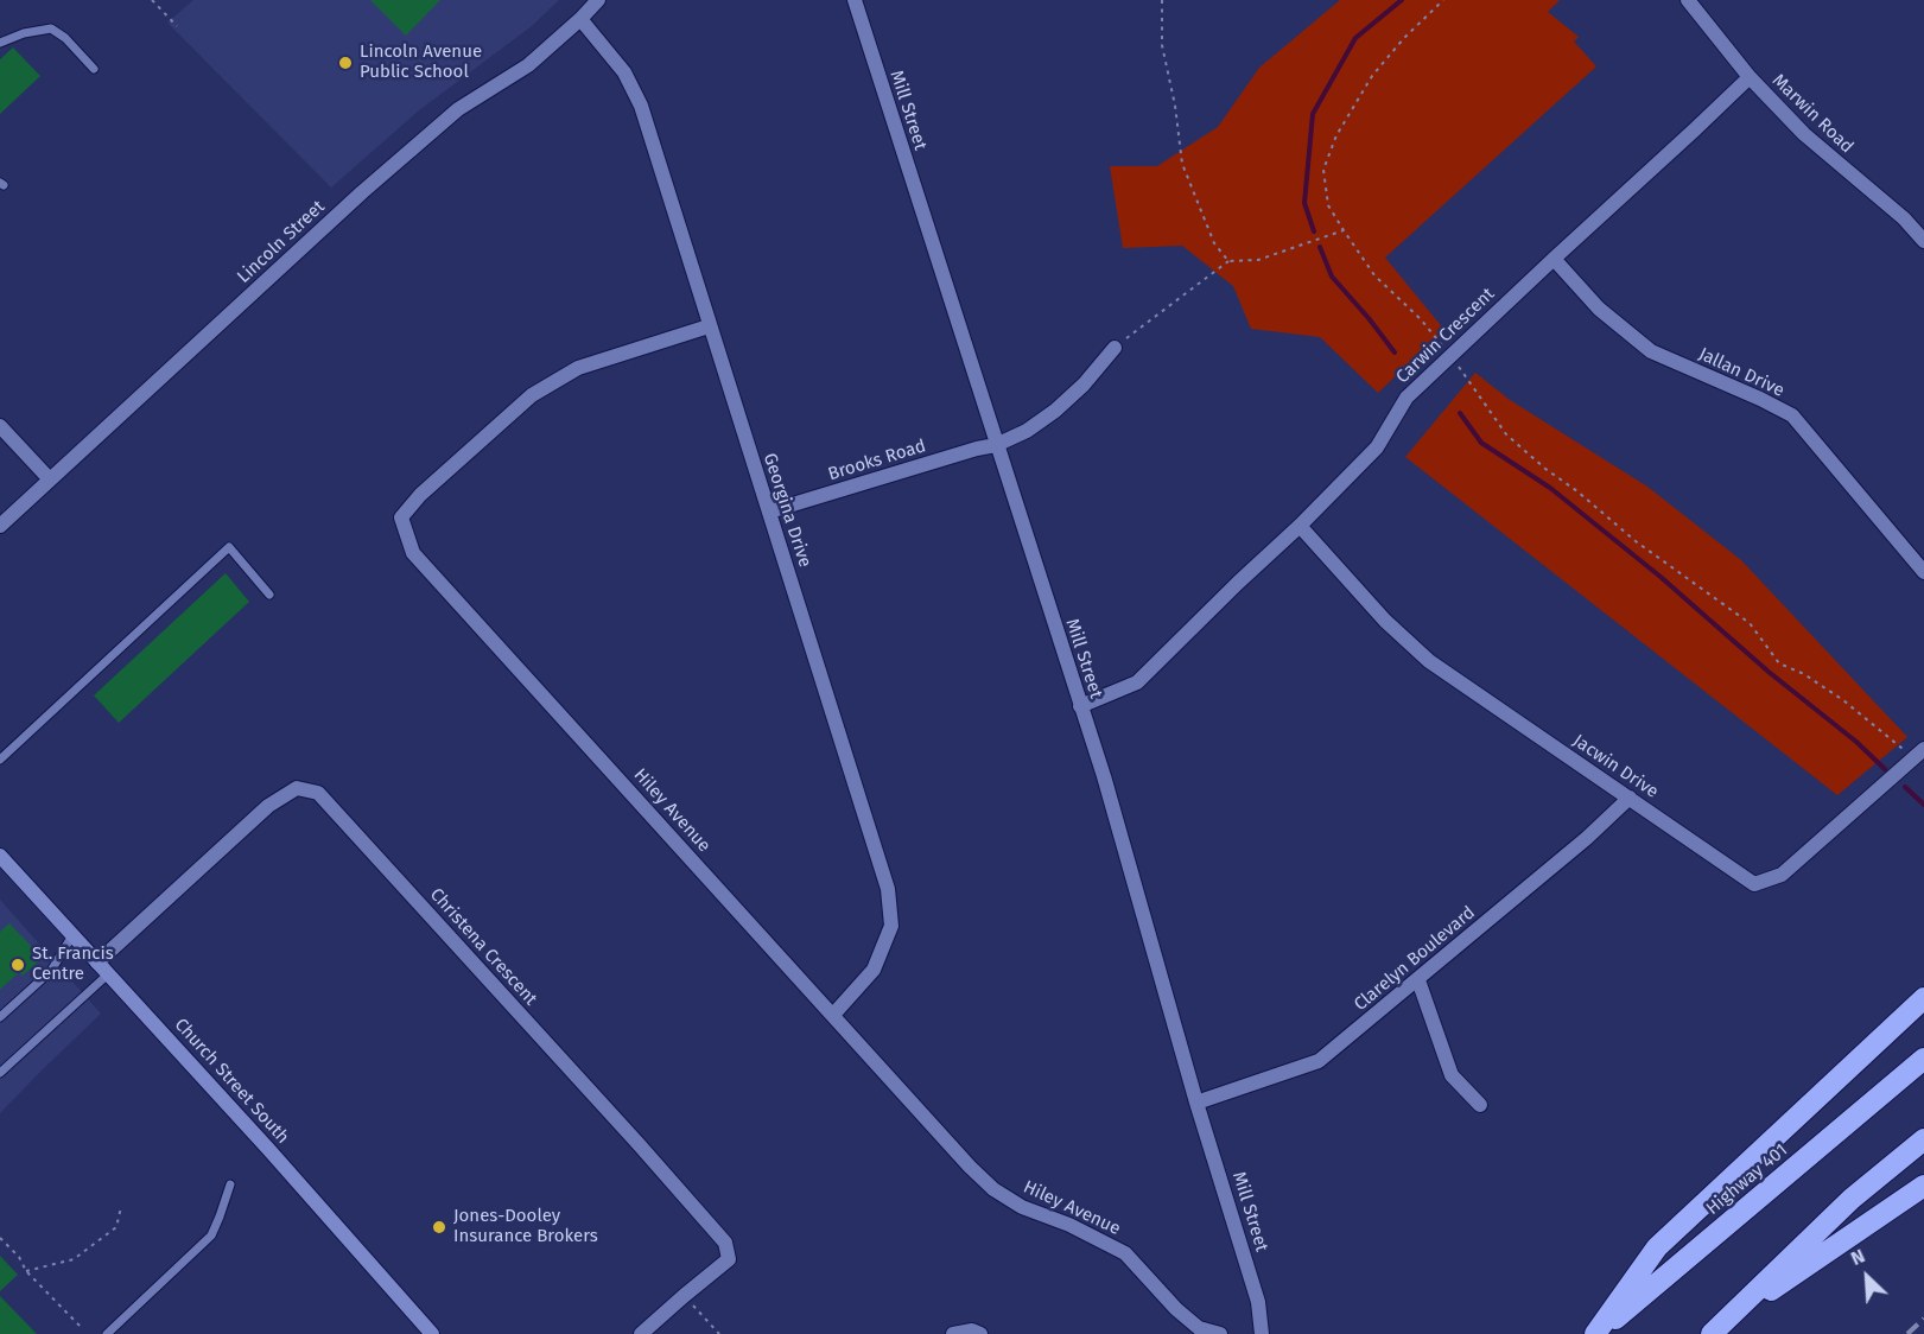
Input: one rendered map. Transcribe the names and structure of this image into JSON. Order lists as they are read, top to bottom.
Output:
{
  "streets": {
    "highway": ["Highway 401"],
    "main road": ["Church Street South"],
    "street": [
      "Mill Street",
      "Marwin Road",
      "Lincoln Street",
      "Carwin Crescent",
      "Jallan Drive",
      "Brooks Road",
      "Georgina Drive",
      "Jacwin Drive",
      "Hiley Avenue",
      "Christena Crescent",
      "Clarelyn Boulevard"
    ]
  },
  "crossings": [
    ["Mill Street", "Carwin Crescent"],
    ["Mill Street", "Brooks Road"],
    ["Mill Street", "Clarelyn Boulevard"],
    ["Marwin Road", "Carwin Crescent"],
    ["Lincoln Street", "Georgina Drive"],
    ["Carwin Crescent", "Jallan Drive"],
    ["Carwin Crescent", "Jacwin Drive"],
    ["Brooks Road", "Georgina Drive"],
    ["Georgina Drive", "Hiley Avenue"],
    ["Jacwin Drive", "Clarelyn Boulevard"],
    ["Christena Crescent", "Church Street South"]
  ],
  "places": ["Lincoln Avenue Public School", "St. Francis Centre", "Jones-Dooley Insurance Brokers"],
  "north": "top left"
}
